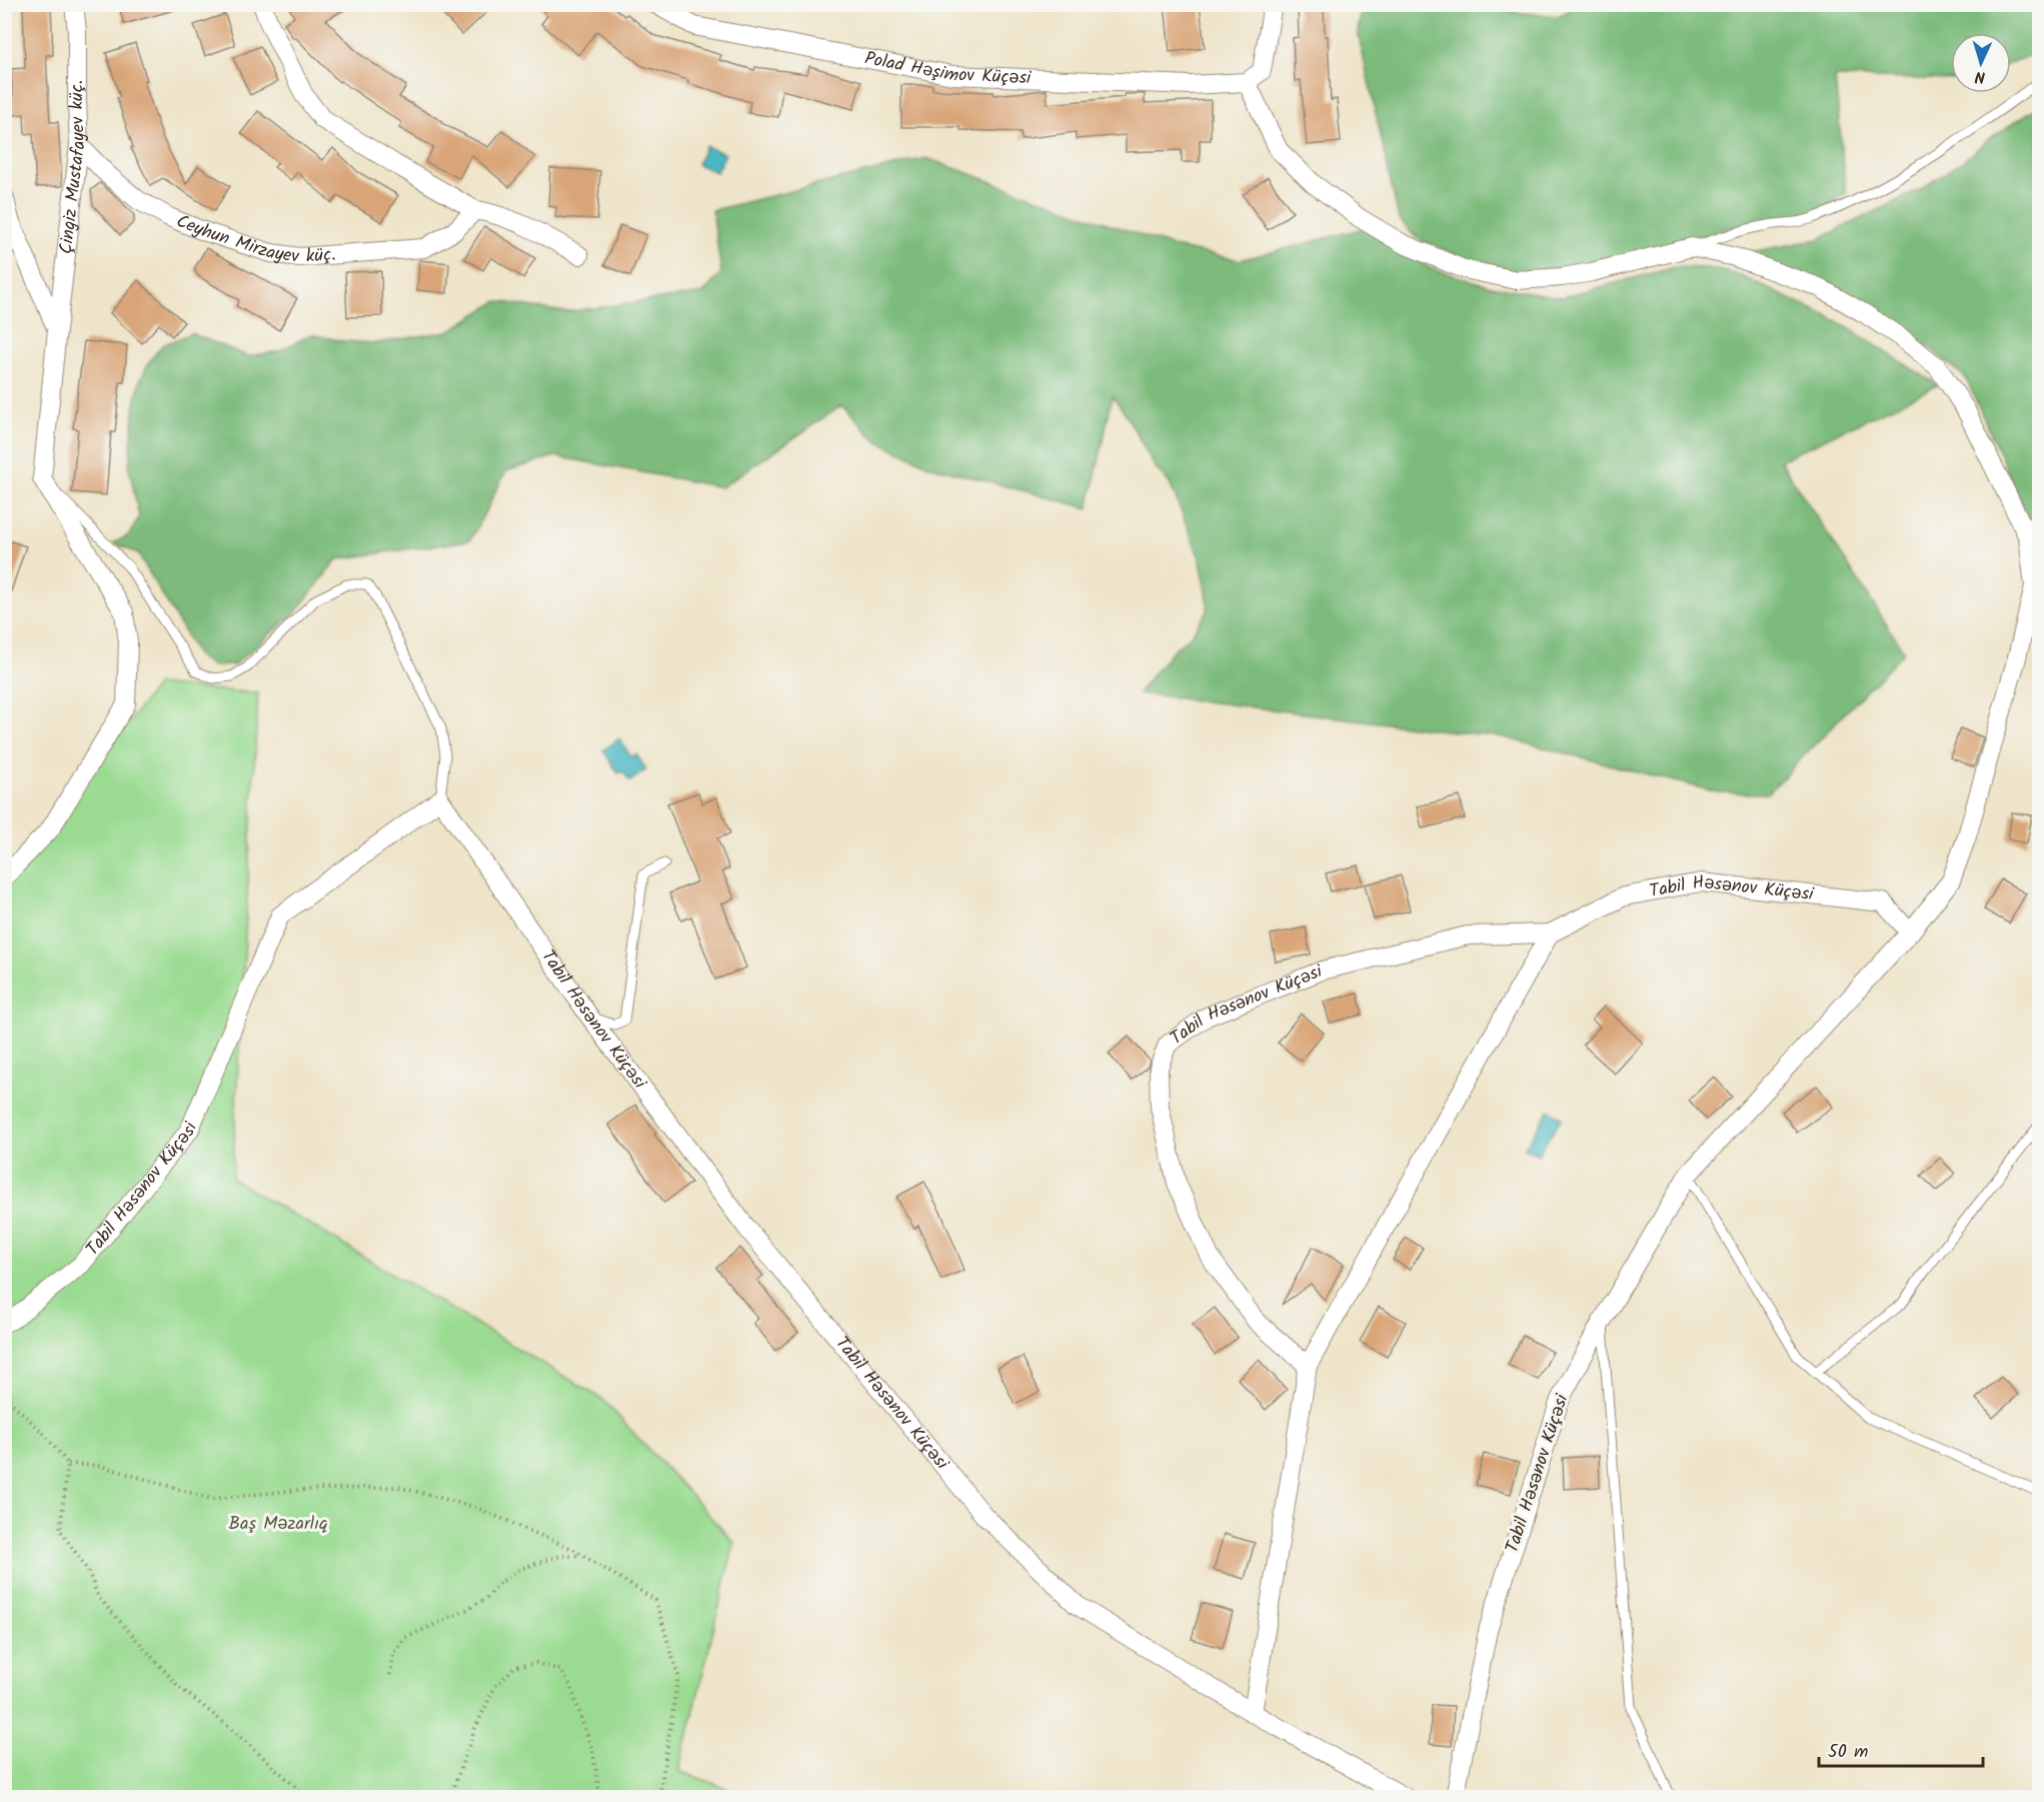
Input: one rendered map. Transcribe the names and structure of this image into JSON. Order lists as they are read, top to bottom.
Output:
{
  "streets": {
    "street": [
      "Polad Həşimov Küçəsi",
      "Çingiz Mustafayev küç.",
      "Ceyhun Mirzayev küç.",
      "Tabil Həsənov Küçəsi"
    ]
  },
  "crossings": [
    ["Çingiz Mustafayev küç.", "Ceyhun Mirzayev küç."]
  ],
  "parks": ["Baş Məzarlıq"],
  "scale_bar": "50 m",
  "north": "bottom"
}
